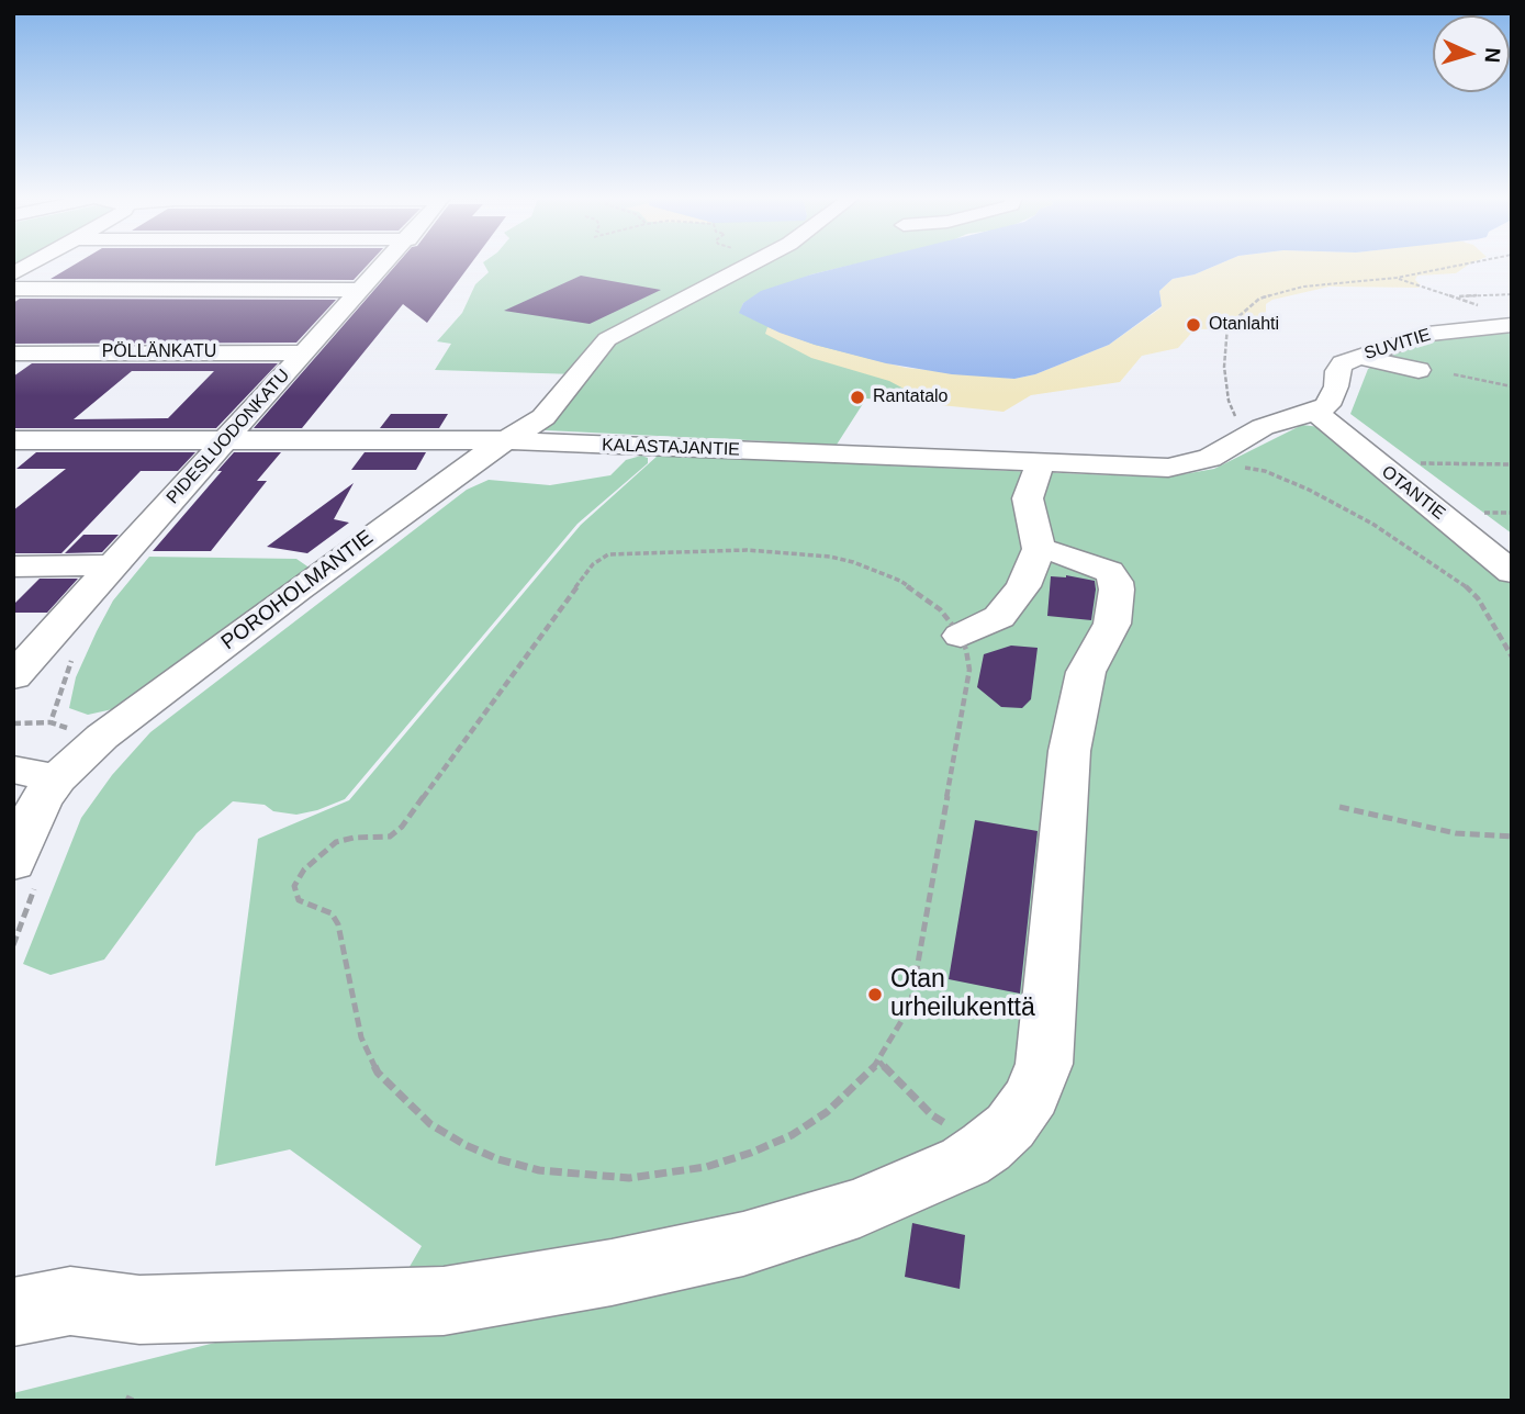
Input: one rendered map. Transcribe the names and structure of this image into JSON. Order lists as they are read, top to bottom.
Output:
{
  "streets": {
    "street": [
      "SUVITIE",
      "PÖLLÄNKATU",
      "PIDESLUODONKATU",
      "KALASTAJANTIE",
      "OTANTIE",
      "POROHOLMANTIE"
    ]
  },
  "crossings": [
    ["SUVITIE", "KALASTAJANTIE"],
    ["SUVITIE", "OTANTIE"],
    ["PÖLLÄNKATU", "PIDESLUODONKATU"],
    ["PIDESLUODONKATU", "KALASTAJANTIE"],
    ["KALASTAJANTIE", "OTANTIE"],
    ["KALASTAJANTIE", "POROHOLMANTIE"]
  ],
  "places": ["Otanlahti", "Rantatalo", "Otan urheilukenttä"],
  "north": "right"
}
